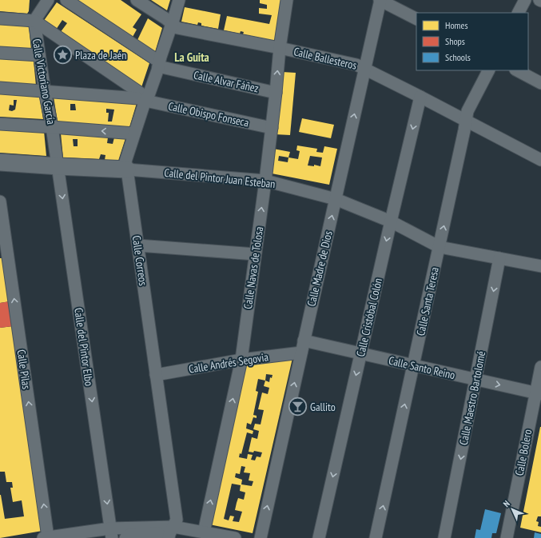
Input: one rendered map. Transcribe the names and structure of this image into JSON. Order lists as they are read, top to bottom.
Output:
{
  "streets": {
    "street": [
      "Calle Ballesteros",
      "Calle Victoriano García",
      "Calle Alvar Fáñez",
      "Calle Obispo Fonseca",
      "Calle del Pintor Juan Esteban",
      "Calle Correos",
      "Calle Navas de Tolosa",
      "Calle Madre de Dios",
      "Calle Santa Teresa",
      "Calle Cristóbal Colón",
      "Calle del Pintor Elbo",
      "Calle Andrés Segovia",
      "Calle Santo Reino",
      "Calle Pilas",
      "Calle Maestro Bartolomé",
      "Calle Bolero"
    ]
  },
  "crossings": [
    ["Calle Ballesteros", "Calle Correos"],
    ["Calle Ballesteros", "Calle Navas de Tolosa"],
    ["Calle Ballesteros", "Calle Madre de Dios"],
    ["Calle Ballesteros", "Calle Santa Teresa"],
    ["Calle Ballesteros", "Calle Cristóbal Colón"],
    ["Calle Victoriano García", "Calle del Pintor Juan Esteban"],
    ["Calle Victoriano García", "Calle del Pintor Elbo"],
    ["Calle Alvar Fáñez", "Calle Correos"],
    ["Calle Alvar Fáñez", "Calle Navas de Tolosa"],
    ["Calle Obispo Fonseca", "Calle Correos"],
    ["Calle Obispo Fonseca", "Calle Navas de Tolosa"],
    ["Calle del Pintor Juan Esteban", "Calle Correos"],
    ["Calle del Pintor Juan Esteban", "Calle Navas de Tolosa"],
    ["Calle del Pintor Juan Esteban", "Calle Madre de Dios"],
    ["Calle del Pintor Juan Esteban", "Calle Santa Teresa"],
    ["Calle del Pintor Juan Esteban", "Calle Cristóbal Colón"],
    ["Calle del Pintor Juan Esteban", "Calle del Pintor Elbo"],
    ["Calle del Pintor Juan Esteban", "Calle Maestro Bartolomé"],
    ["Calle Correos", "Calle Andrés Segovia"],
    ["Calle Navas de Tolosa", "Calle Andrés Segovia"],
    ["Calle Madre de Dios", "Calle Andrés Segovia"],
    ["Calle Madre de Dios", "Calle Santo Reino"],
    ["Calle Santa Teresa", "Calle Santo Reino"],
    ["Calle Cristóbal Colón", "Calle Santo Reino"],
    ["Calle Andrés Segovia", "Calle Santo Reino"],
    ["Calle Santo Reino", "Calle Maestro Bartolomé"],
    ["Calle Santo Reino", "Calle Bolero"]
  ],
  "one_way": [
    "Calle Navas de Tolosa",
    "Calle Madre de Dios",
    "Calle Santa Teresa",
    "Calle Cristóbal Colón",
    "Calle del Pintor Elbo",
    "Calle Pilas",
    "Calle Maestro Bartolomé"
  ],
  "districts": ["La Guita"],
  "places": {
    "place": ["Plaza de Jaén"],
    "bar": ["Gallito"]
  },
  "legend": ["Homes", "Shops", "Schools"],
  "north": "top left"
}
